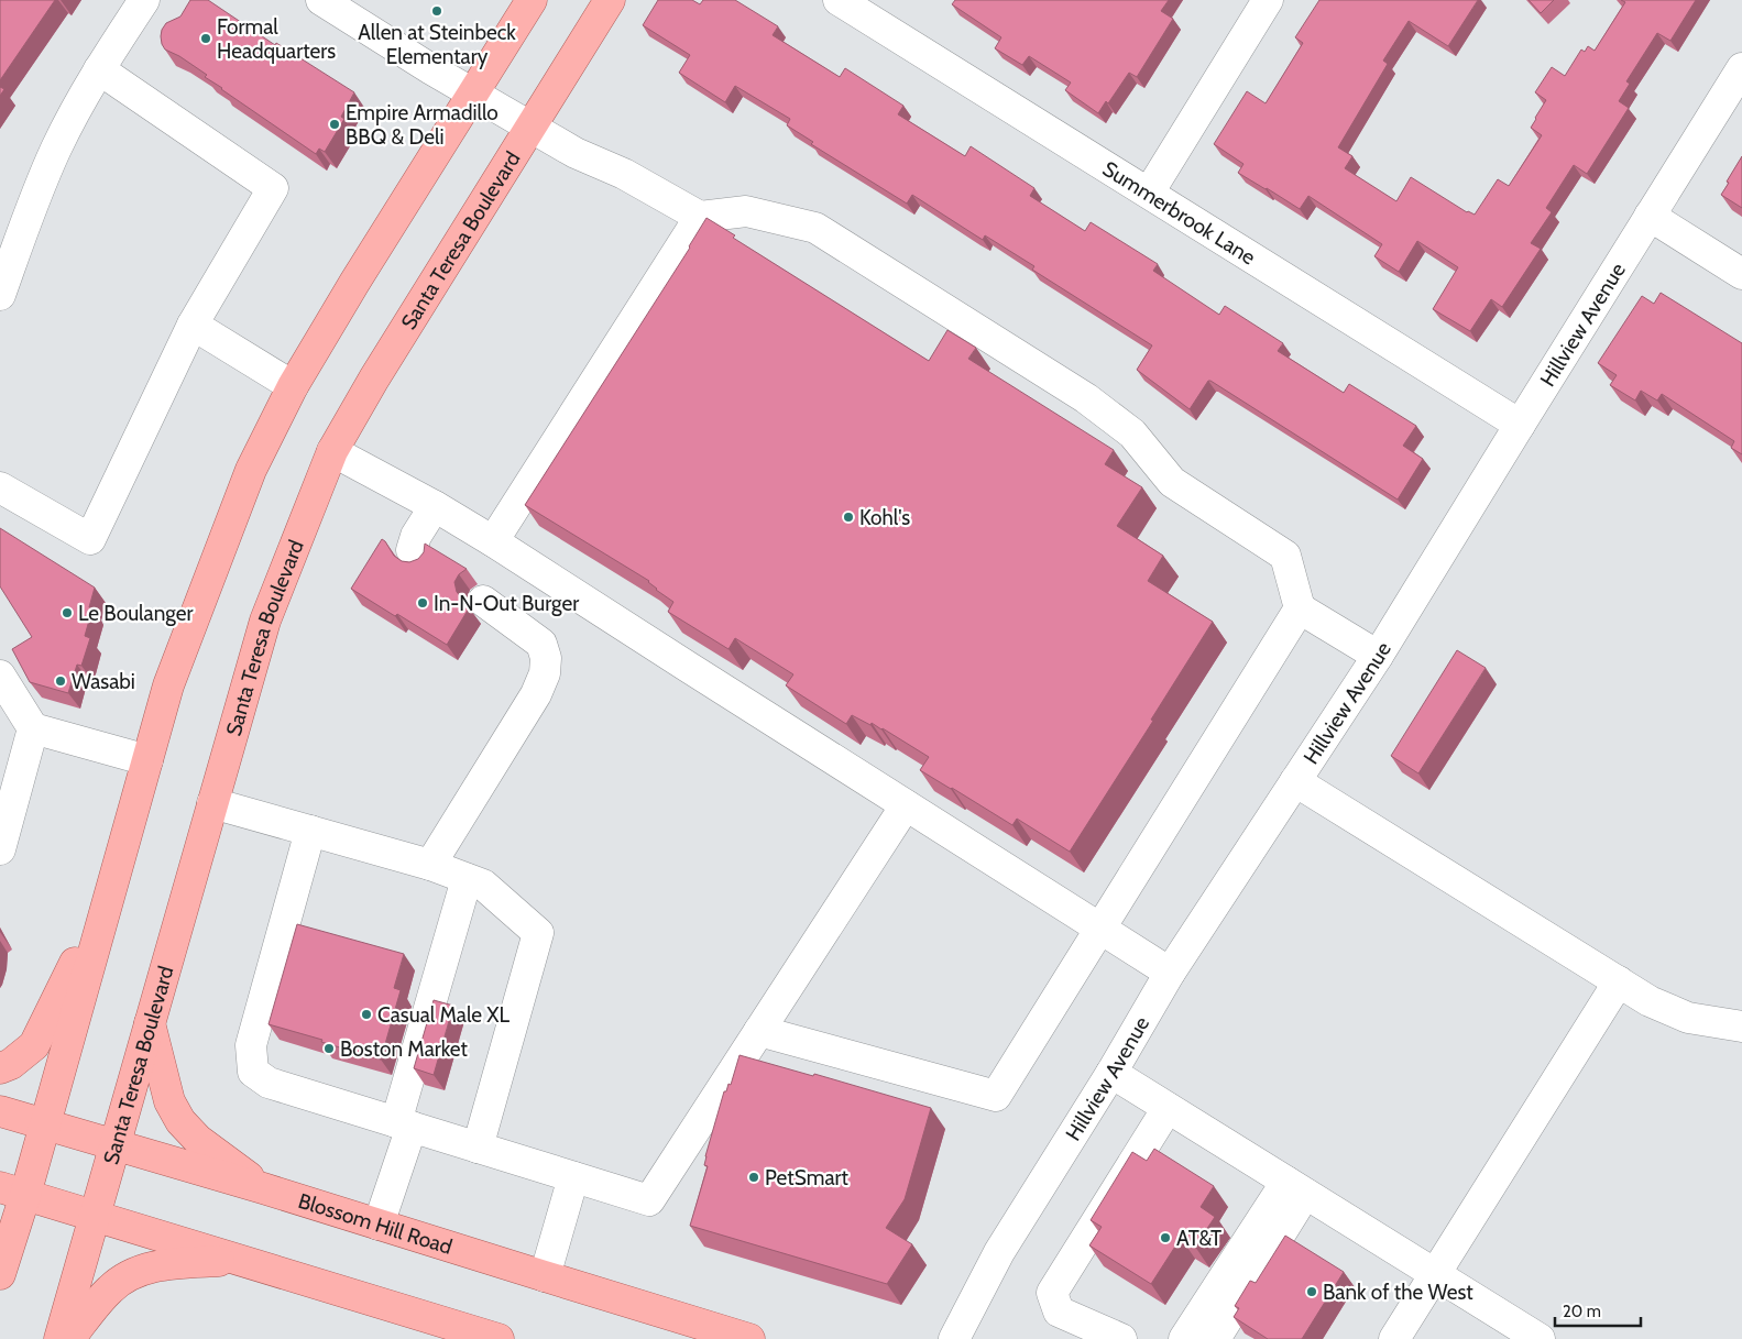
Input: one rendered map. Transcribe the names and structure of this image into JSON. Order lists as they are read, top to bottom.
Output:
{
  "streets": {
    "main road": ["Santa Teresa Boulevard", "Blossom Hill Road"],
    "street": ["Summerbrook Lane", "Hillview Avenue"]
  },
  "crossings": [
    ["Summerbrook Lane", "Hillview Avenue"],
    ["Santa Teresa Boulevard", "Blossom Hill Road"]
  ],
  "places": [
    "Allen at Steinbeck Elementary",
    "Formal Headquarters",
    "Empire Armadillo BBQ & Deli",
    "Kohl's",
    "In-N-Out Burger",
    "Le Boulanger",
    "Wasabi",
    "Casual Male XL",
    "Boston Market",
    "PetSmart",
    "AT&T",
    "Bank of the West"
  ],
  "scale_bar": "20 m"
}
